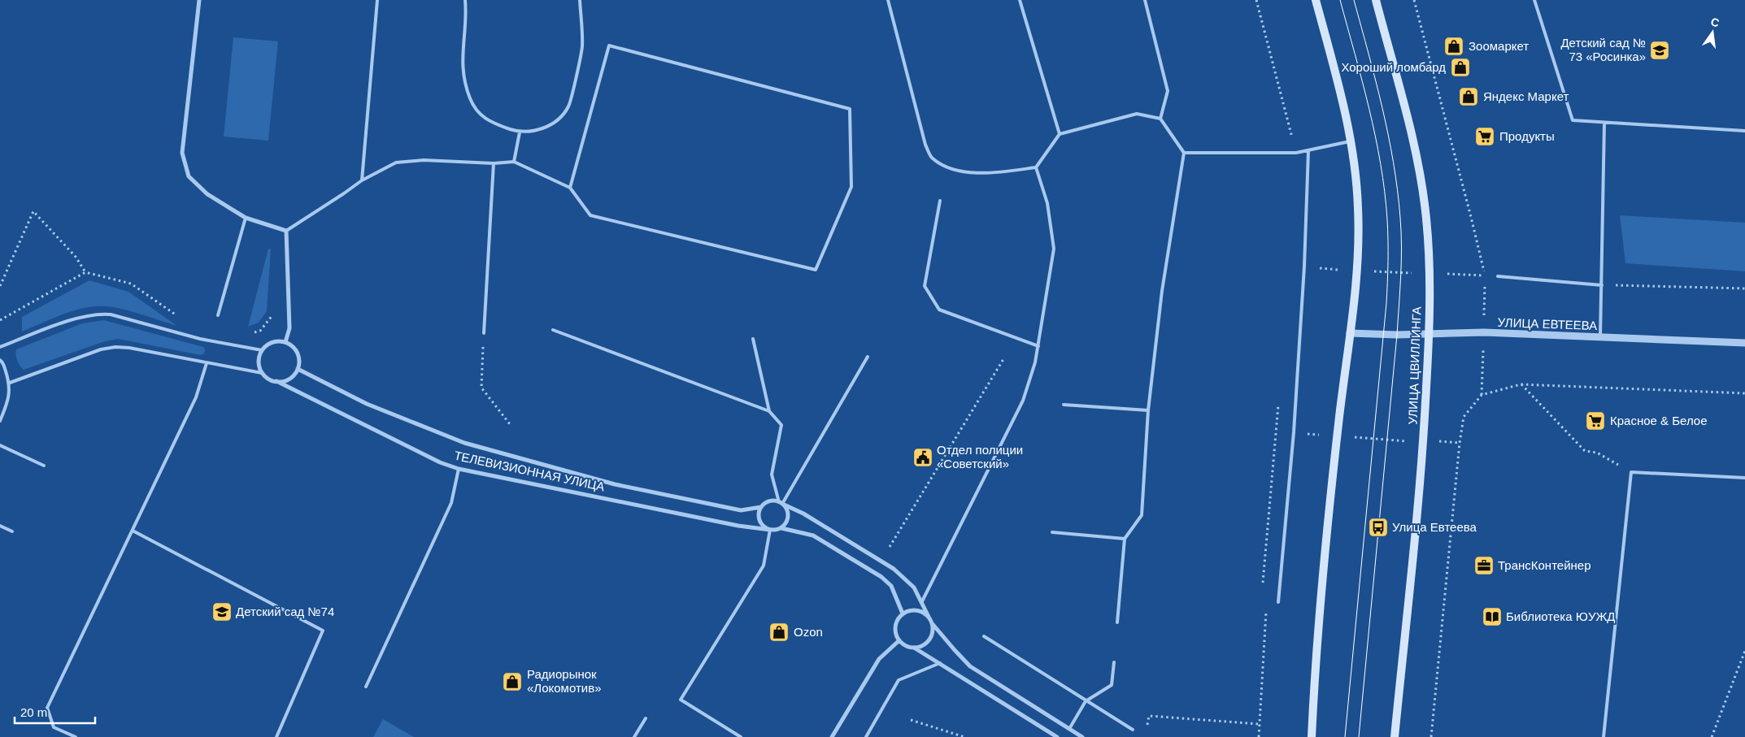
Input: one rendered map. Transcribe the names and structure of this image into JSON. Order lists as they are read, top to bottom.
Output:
{
  "streets": {
    "main road": ["УЛИЦА ЦВИЛЛИНГА"],
    "street": ["УЛИЦА ЕВТЕЕВА", "ТЕЛЕВИЗИОННАЯ УЛИЦА"]
  },
  "crossings": [
    ["УЛИЦА ЕВТЕЕВА", "УЛИЦА ЦВИЛЛИНГА"]
  ],
  "places": {
    "shop": [
      "Зоомаркет",
      "Хороший ломбард",
      "Яндекс Маркет",
      "Ozon",
      "Радиорынок «Локомотив»"
    ],
    "school or university": ["Детский сад № 73 «Росинка»", "Детский сад №74"],
    "supermarket": ["Продукты", "Красное & Белое"],
    "public building": ["Отдел полиции «Советский»"],
    "bus stop": ["Улица Евтеева"],
    "office": ["ТрансКонтейнер"],
    "library": ["Библиотека ЮУЖД"]
  },
  "scale_bar": "20 m",
  "north": "top"
}
